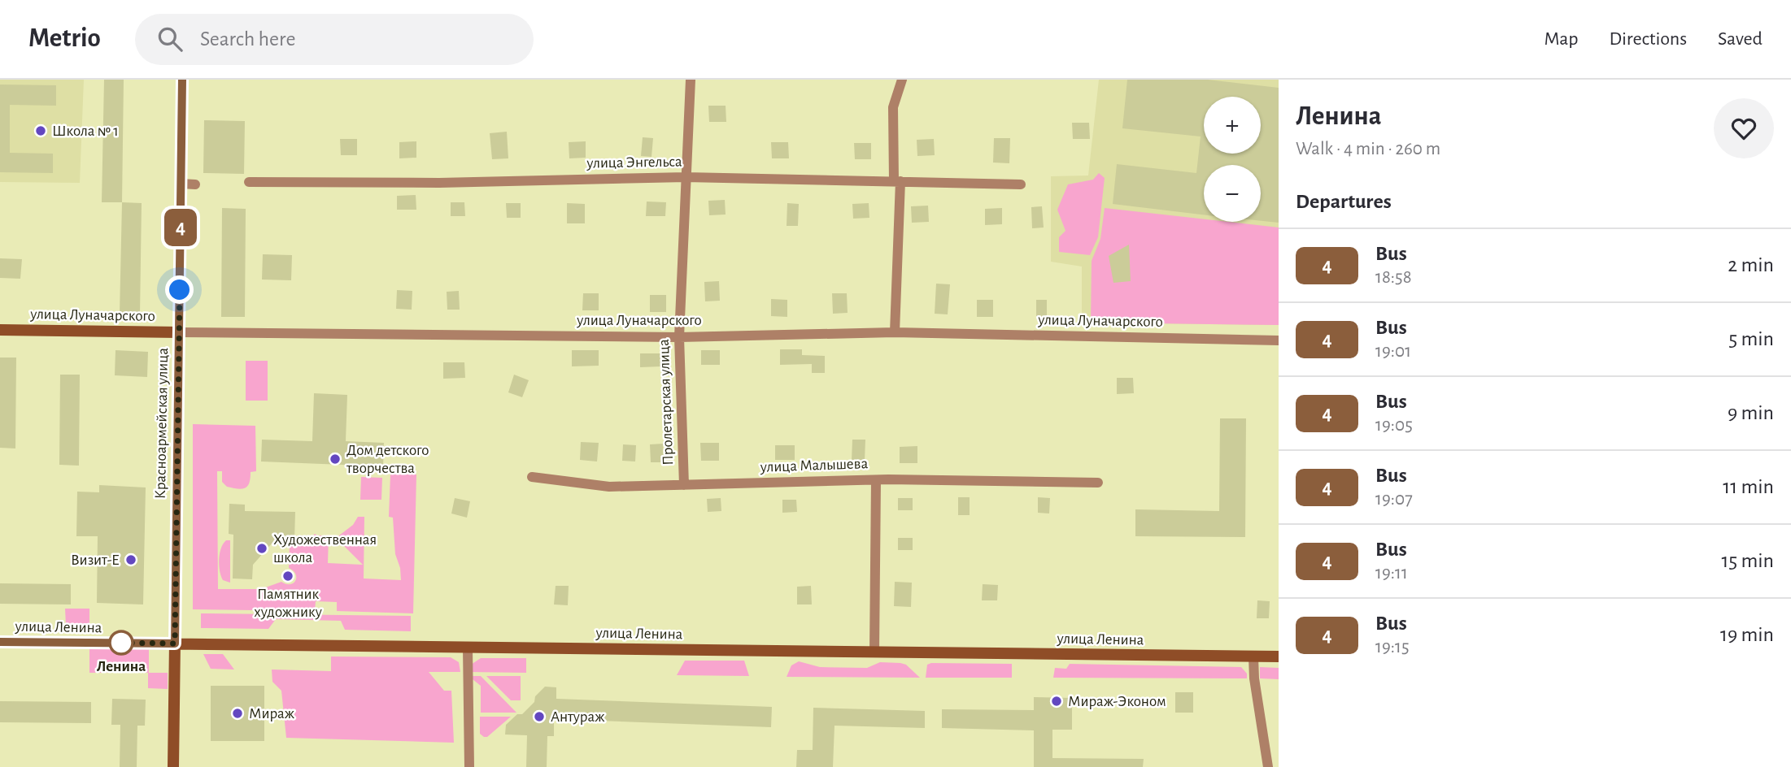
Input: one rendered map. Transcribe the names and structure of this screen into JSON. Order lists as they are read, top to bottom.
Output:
{
  "streets": {
    "street": [
      "улица Энгельса",
      "улица Луначарского",
      "Пролетарская улица",
      "Красноармейская улица",
      "улица Малышева",
      "улица Ленина"
    ]
  },
  "crossings": [
    ["улица Энгельса", "Пролетарская улица"],
    ["улица Луначарского", "Пролетарская улица"],
    ["улица Луначарского", "Красноармейская улица"],
    ["Пролетарская улица", "улица Малышева"],
    ["Красноармейская улица", "улица Ленина"]
  ],
  "places": [
    "Школа № 1",
    "Дом детского творчества",
    "Художественная школа",
    "Визит-Е",
    "Памятник художнику",
    "Ленина",
    "Мираж-Эконом",
    "Мираж",
    "Антураж"
  ],
  "lines": ["bus line 4"],
  "page": {
    "header": "Metrio",
    "search": "Search here",
    "nav": ["Map", "Directions", "Saved"],
    "on_map": "4",
    "heading": [
      ["Ленина", "Walk · 4 min · 260 m"],
      "Departures"
    ],
    "map_buttons": ["+", "−"],
    "list": [
      {
        "mark": "4",
        "name": "Bus",
        "note": "18:58",
        "value": "2 min"
      },
      {
        "mark": "4",
        "name": "Bus",
        "note": "19:01",
        "value": "5 min"
      },
      {
        "mark": "4",
        "name": "Bus",
        "note": "19:05",
        "value": "9 min"
      },
      {
        "mark": "4",
        "name": "Bus",
        "note": "19:07",
        "value": "11 min"
      },
      {
        "mark": "4",
        "name": "Bus",
        "note": "19:11",
        "value": "15 min"
      },
      {
        "mark": "4",
        "name": "Bus",
        "note": "19:15",
        "value": "19 min"
      }
    ]
  }
}
